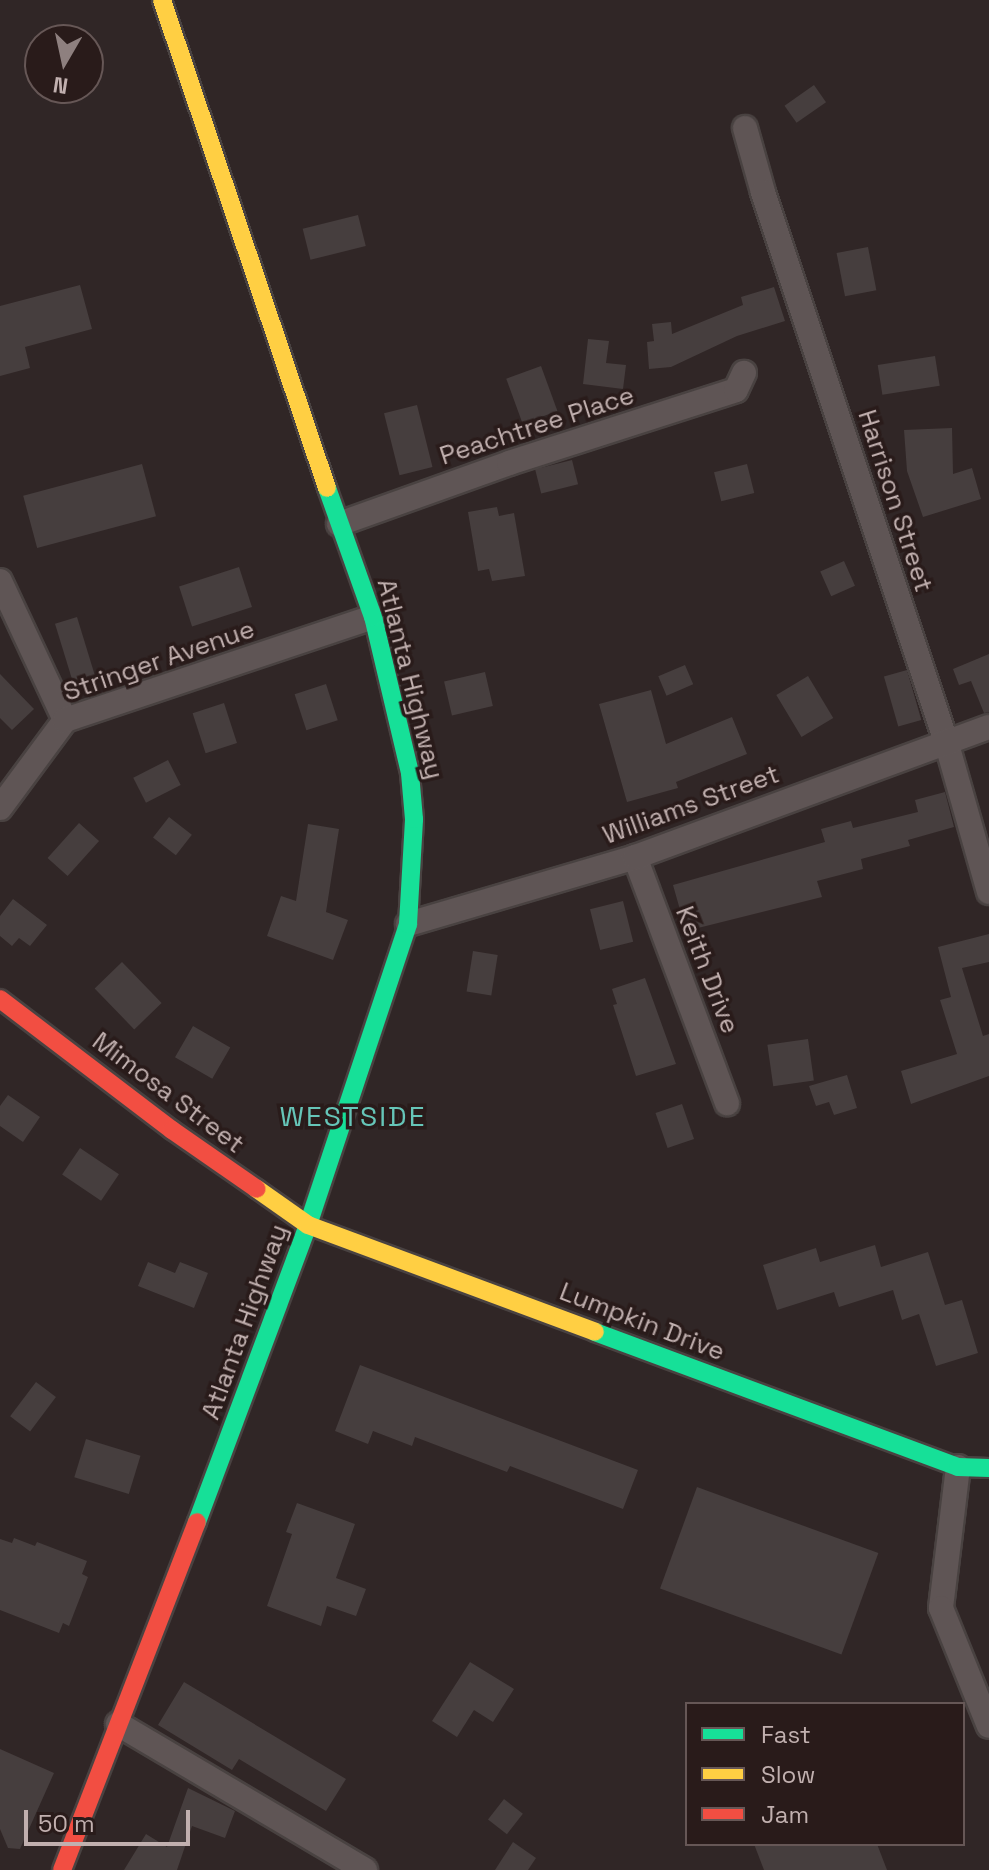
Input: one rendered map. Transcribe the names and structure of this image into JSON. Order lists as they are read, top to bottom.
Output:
{
  "streets": {
    "main road": ["Atlanta Highway", "Mimosa Street", "Lumpkin Drive"],
    "street": [
      "Peachtree Place",
      "Harrison Street",
      "Stringer Avenue",
      "Williams Street",
      "Keith Drive"
    ]
  },
  "crossings": [
    ["Peachtree Place", "Atlanta Highway"],
    ["Harrison Street", "Williams Street"],
    ["Stringer Avenue", "Atlanta Highway"],
    ["Atlanta Highway", "Williams Street"],
    ["Atlanta Highway", "Mimosa Street"],
    ["Atlanta Highway", "Lumpkin Drive"],
    ["Williams Street", "Keith Drive"],
    ["Mimosa Street", "Lumpkin Drive"]
  ],
  "districts": ["WESTSIDE"],
  "legend": ["Fast", "Slow", "Jam"],
  "scale_bar": "50 m",
  "north": "bottom"
}
